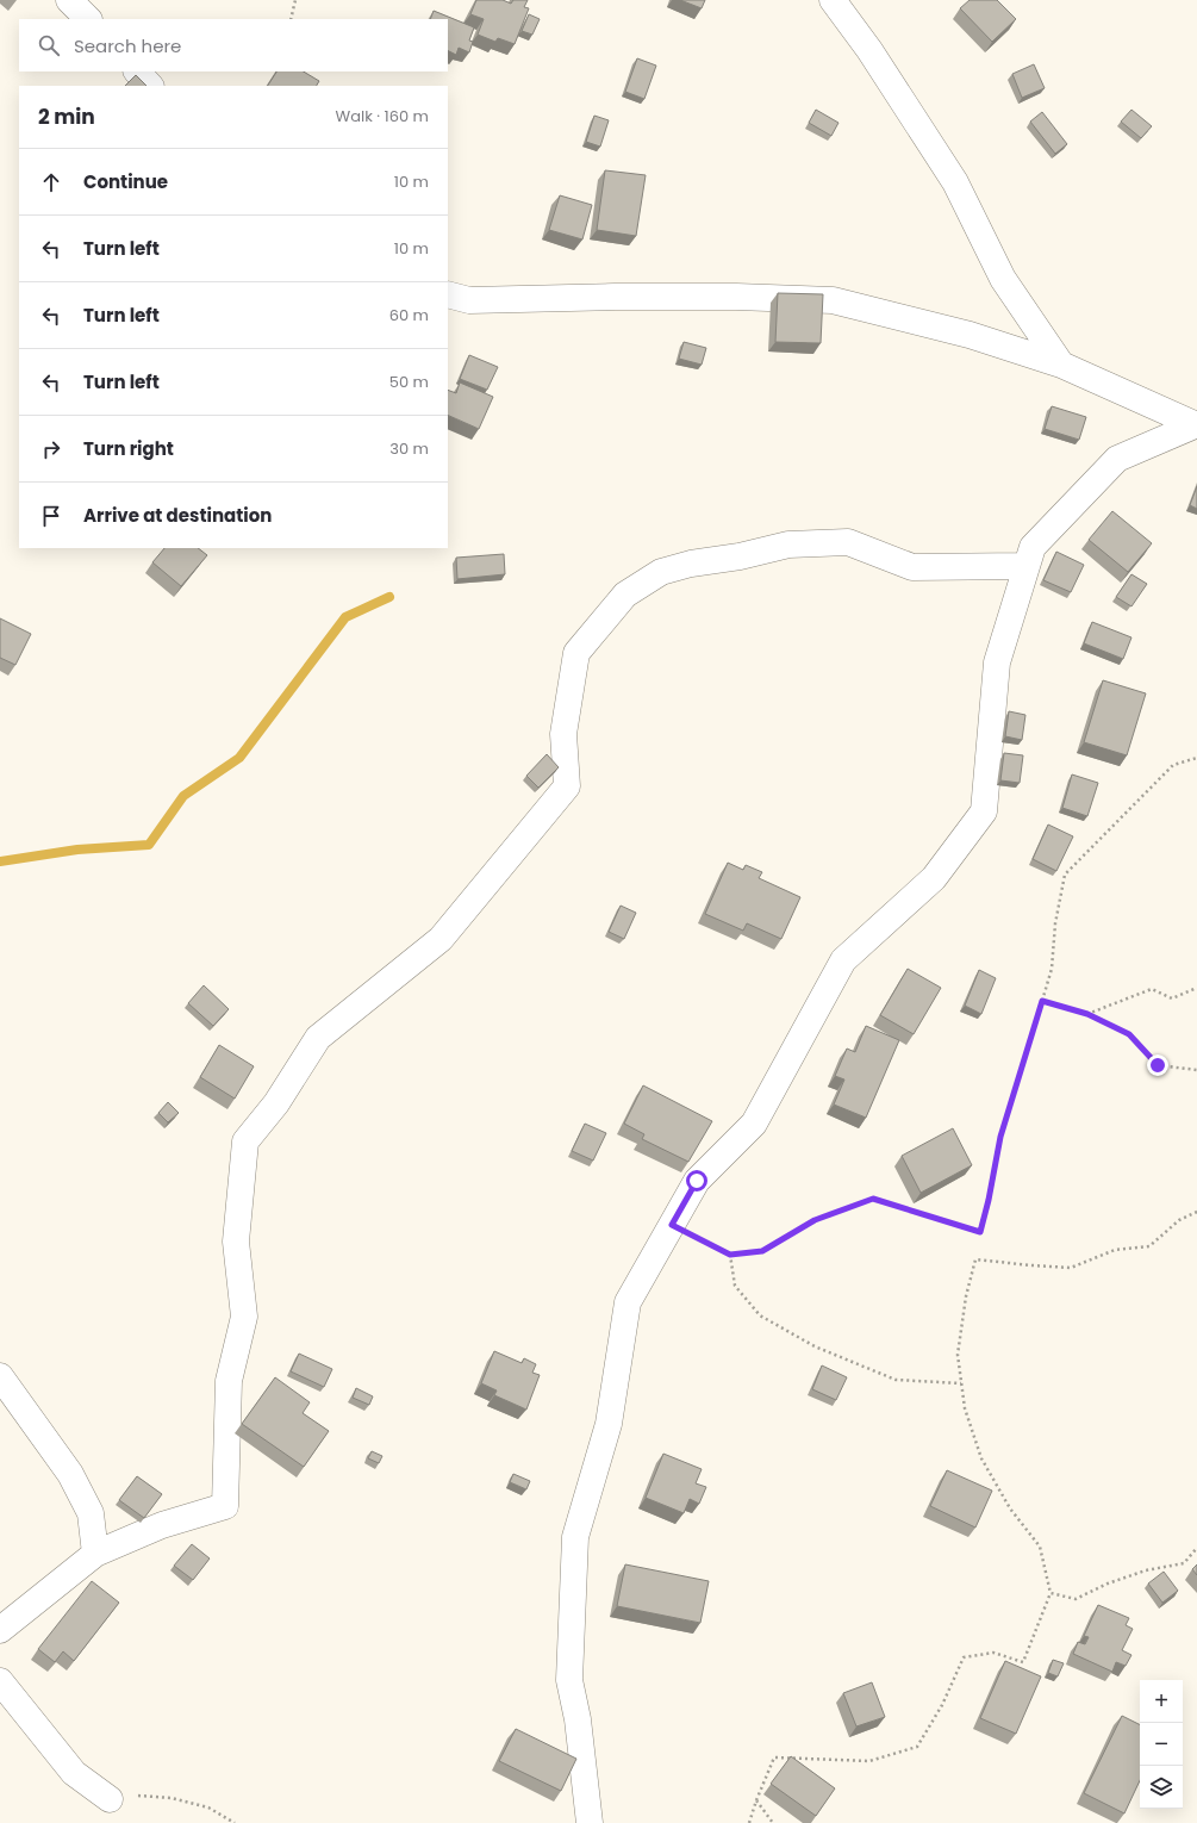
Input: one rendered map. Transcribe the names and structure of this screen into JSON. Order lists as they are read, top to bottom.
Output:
{
  "page": {
    "search": "Search here",
    "heading": ["2 min", "Walk · 160 m"],
    "list": [
      ["Continue", "10 m"],
      ["Turn left", "10 m"],
      ["Turn left", "60 m"],
      ["Turn left", "50 m"],
      ["Turn right", "30 m"],
      "Arrive at destination"
    ],
    "map_buttons": ["+", "−"]
  }
}
